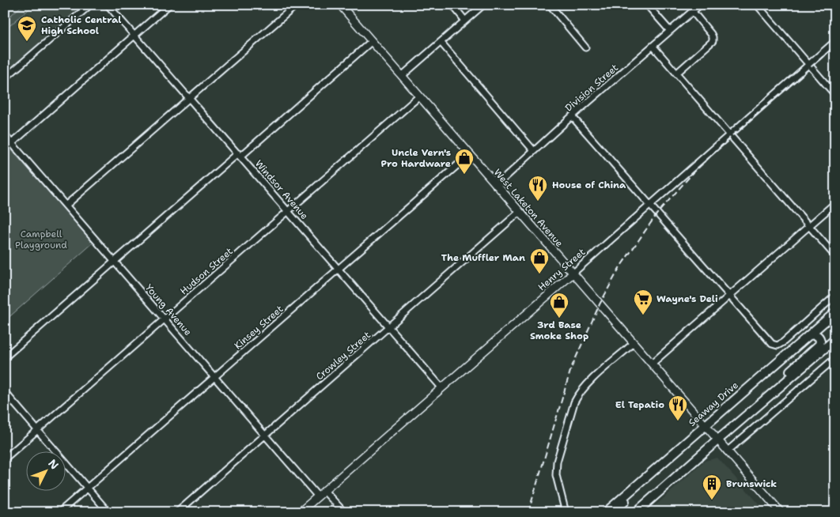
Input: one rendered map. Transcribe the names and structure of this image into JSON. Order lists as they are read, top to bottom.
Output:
{
  "streets": {
    "highway": ["Seaway Drive"],
    "main road": ["West Laketon Avenue", "Henry Street"],
    "street": [
      "Division Street",
      "Windsor Avenue",
      "Hudson Street",
      "Young Avenue",
      "Kinsey Street",
      "Crowley Street"
    ]
  },
  "crossings": [
    ["Division Street", "West Laketon Avenue"],
    ["Windsor Avenue", "Henry Street"],
    ["Windsor Avenue", "Hudson Street"],
    ["Windsor Avenue", "Kinsey Street"],
    ["Windsor Avenue", "Crowley Street"],
    ["West Laketon Avenue", "Henry Street"],
    ["West Laketon Avenue", "Hudson Street"],
    ["West Laketon Avenue", "Kinsey Street"],
    ["West Laketon Avenue", "Crowley Street"],
    ["West Laketon Avenue", "Seaway Drive"],
    ["Henry Street", "Young Avenue"],
    ["Hudson Street", "Young Avenue"],
    ["Young Avenue", "Kinsey Street"],
    ["Young Avenue", "Crowley Street"]
  ],
  "parks": ["Campbell Playground"],
  "places": {
    "school or university": ["Catholic Central High School"],
    "shop": ["Uncle Vern's Pro Hardware", "The Muffler Man", "3rd Base Smoke Shop"],
    "restaurant": ["House of China", "El Tepatio"],
    "supermarket": ["Wayne's Deli"],
    "building": ["Brunswick"]
  },
  "north": "top right"
}
